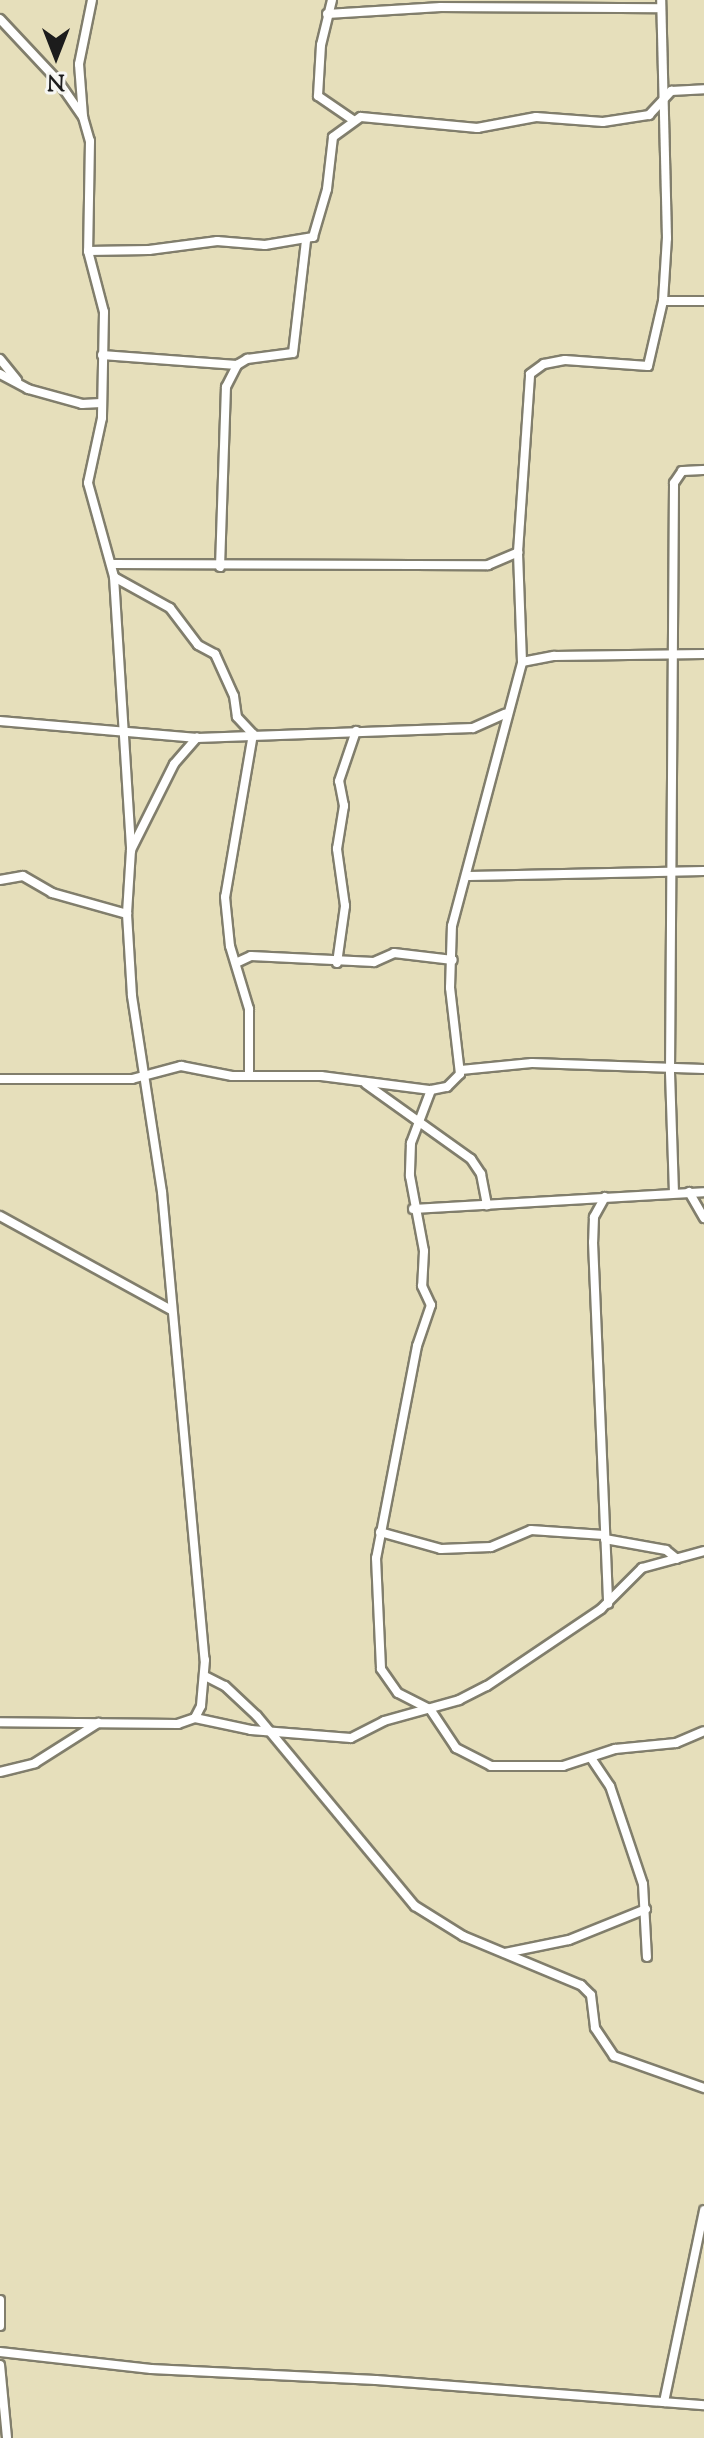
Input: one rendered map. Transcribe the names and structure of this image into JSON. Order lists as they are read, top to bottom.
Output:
{
  "north": "bottom"
}
